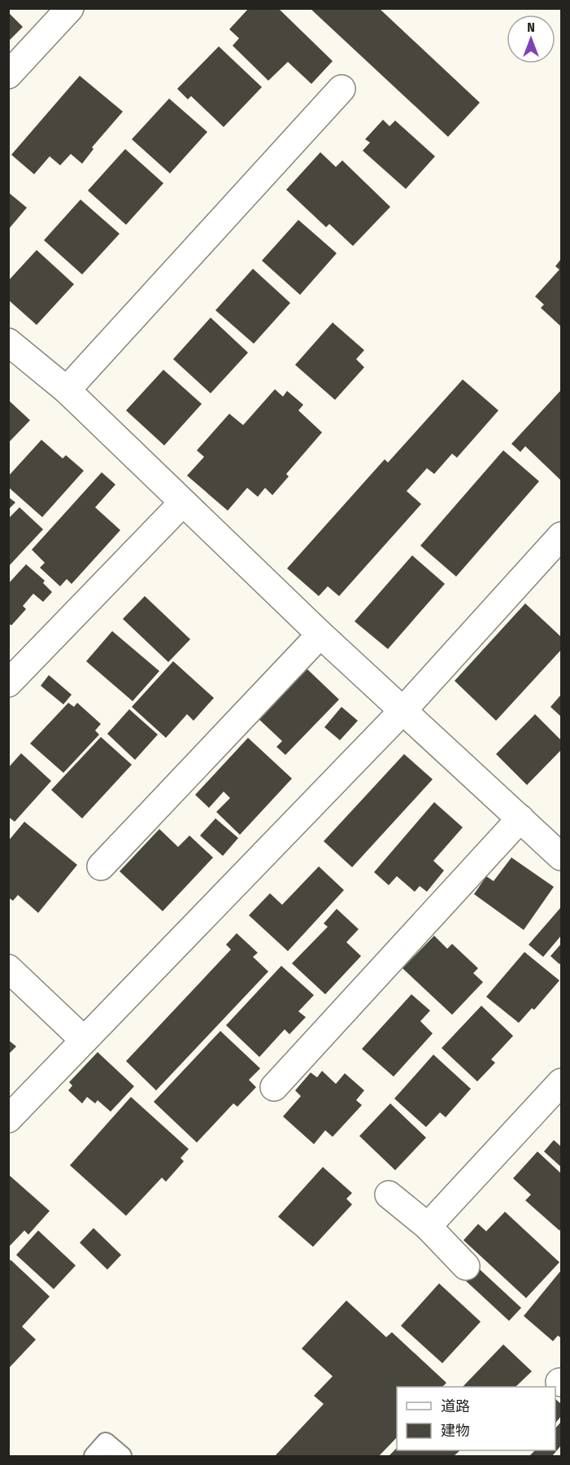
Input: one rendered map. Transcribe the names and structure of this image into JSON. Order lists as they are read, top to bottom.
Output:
{
  "legend": ["道路", "建物"],
  "north": "top"
}
